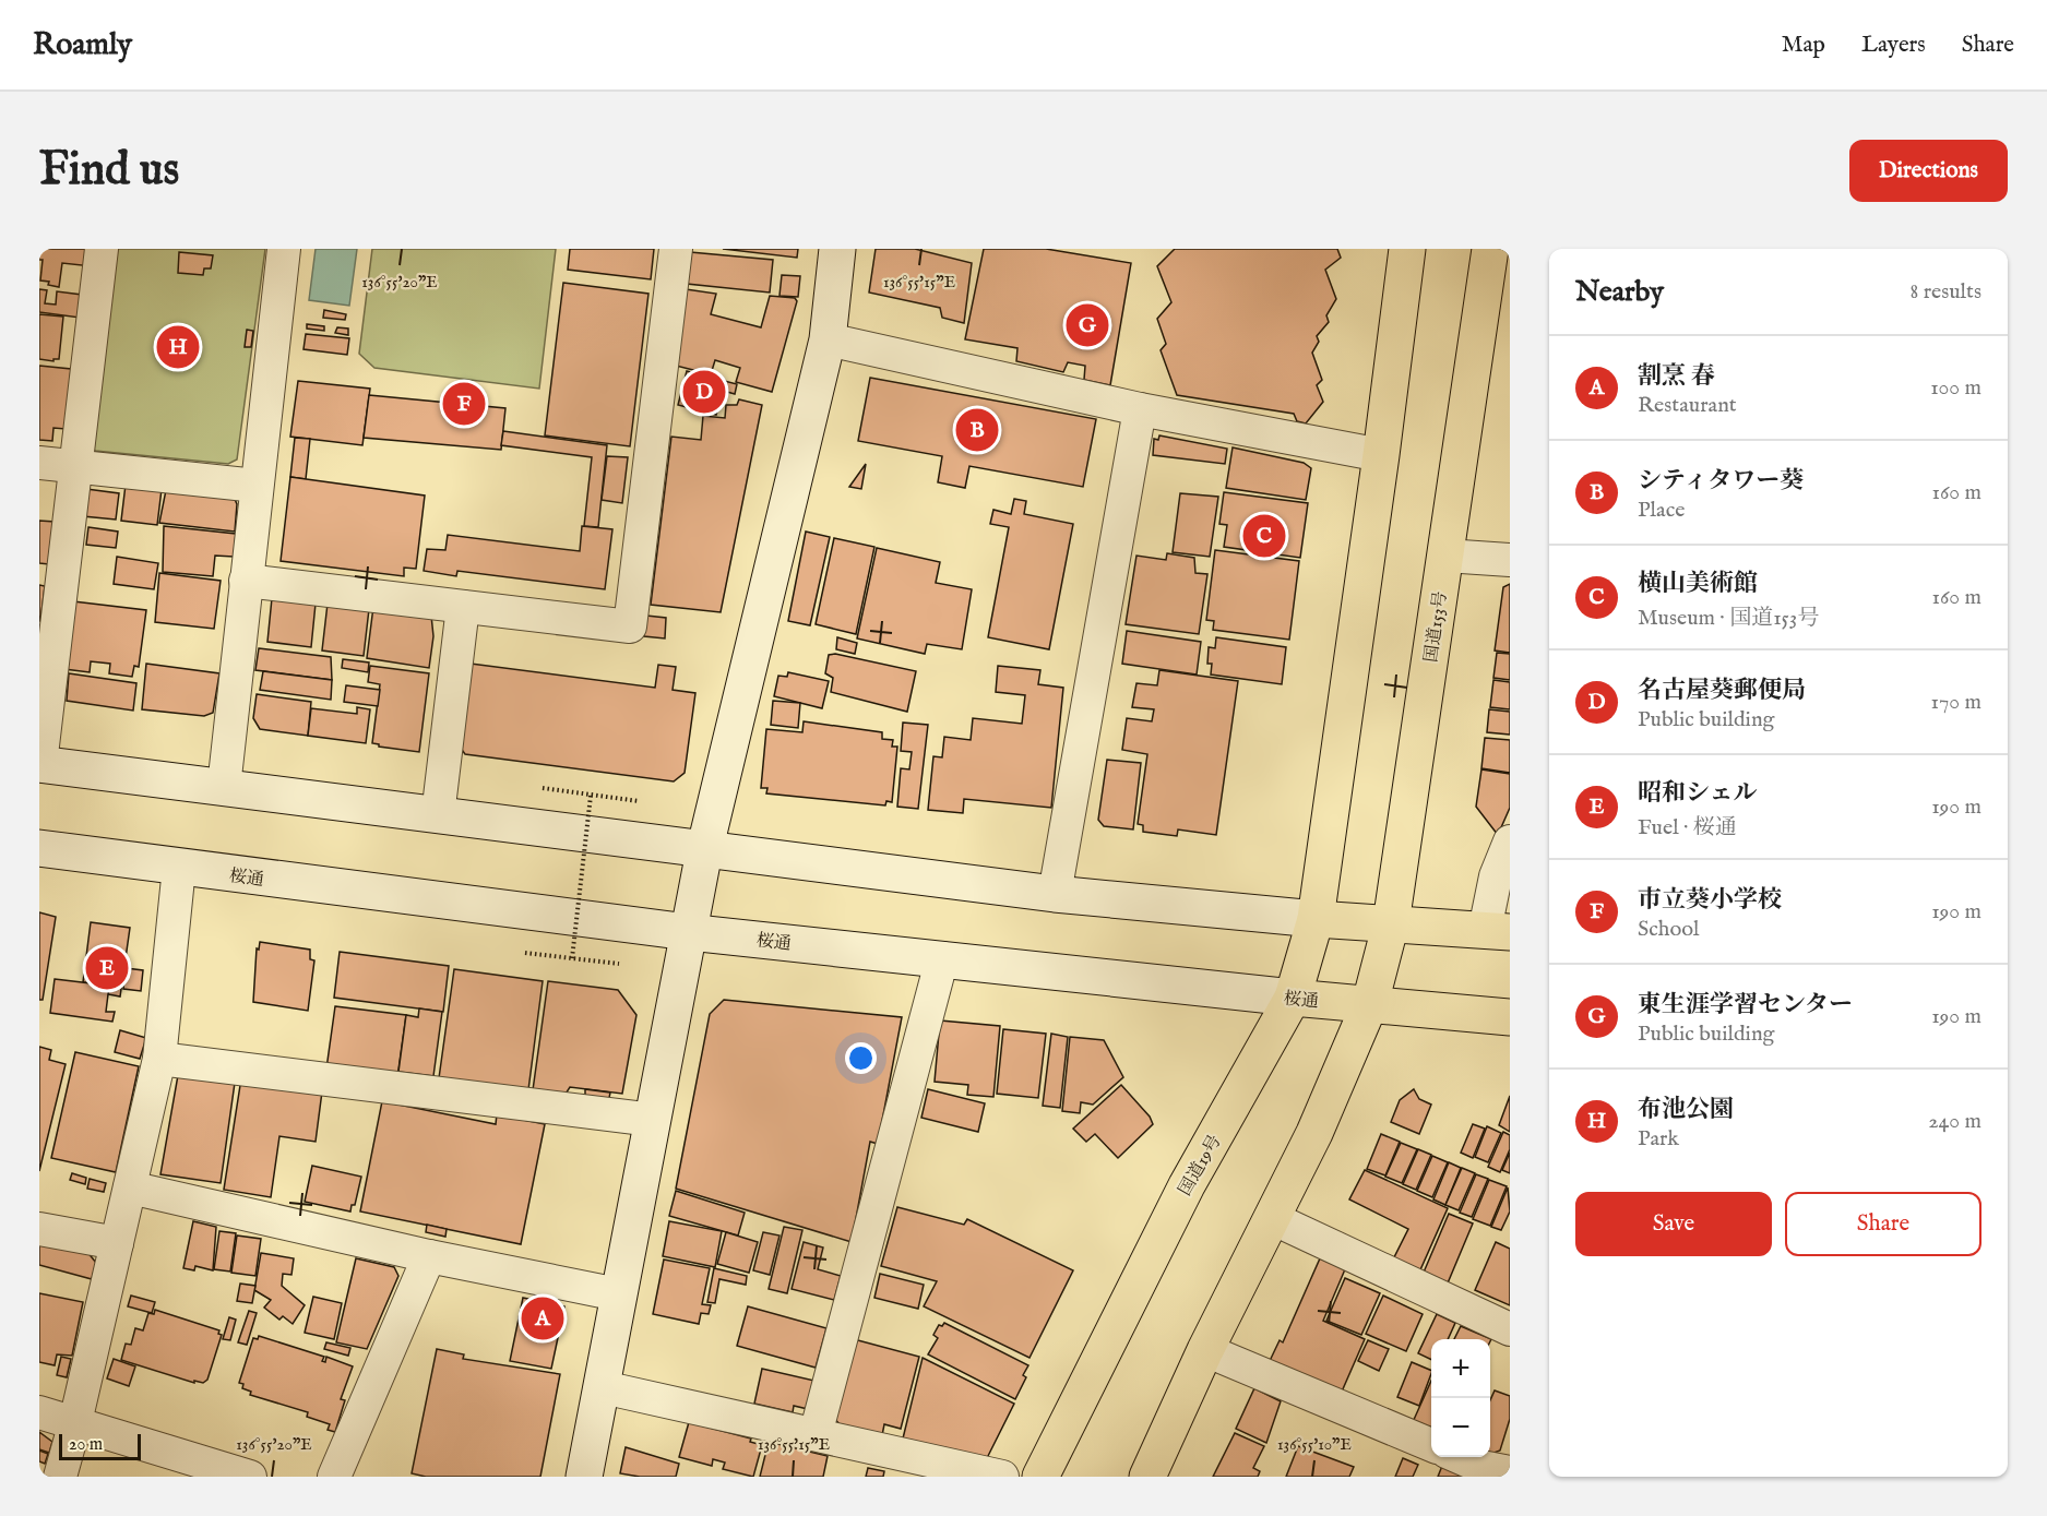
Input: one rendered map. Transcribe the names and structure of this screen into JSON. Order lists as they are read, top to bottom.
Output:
{
  "streets": {
    "highway": ["国道153号", "桜通", "国道19号"]
  },
  "crossings": [
    ["国道153号", "桜通"],
    ["桜通", "国道19号"]
  ],
  "scale_bar": "20 m",
  "page": {
    "header": "Roamly",
    "nav": ["Map", "Layers", "Share"],
    "buttons": [
      "Directions",
      ["Save", "Share"]
    ],
    "title": "Find us",
    "heading": ["Nearby", "8 results"],
    "pins": [
      "G",
      "H",
      "D",
      "F",
      "B",
      "C",
      "E",
      "A"
    ],
    "list": [
      {
        "mark": "A",
        "name": "割烹 春",
        "note": "Restaurant",
        "value": "100 m"
      },
      {
        "mark": "B",
        "name": "シティタワー葵",
        "note": "Place",
        "value": "160 m"
      },
      {
        "mark": "C",
        "name": "横山美術館",
        "note": "Museum · 国道153号",
        "value": "160 m"
      },
      {
        "mark": "D",
        "name": "名古屋葵郵便局",
        "note": "Public building",
        "value": "170 m"
      },
      {
        "mark": "E",
        "name": "昭和シェル",
        "note": "Fuel · 桜通",
        "value": "190 m"
      },
      {
        "mark": "F",
        "name": "市立葵小学校",
        "note": "School",
        "value": "190 m"
      },
      {
        "mark": "G",
        "name": "東生涯学習センター",
        "note": "Public building",
        "value": "190 m"
      },
      {
        "mark": "H",
        "name": "布池公園",
        "note": "Park",
        "value": "240 m"
      }
    ],
    "map_buttons": ["+", "−"],
    "scale": "20 m"
  },
  "coordinates": ["136°55'20\"E", "136°55'15\"E", "136°55'10\"E"]
}
